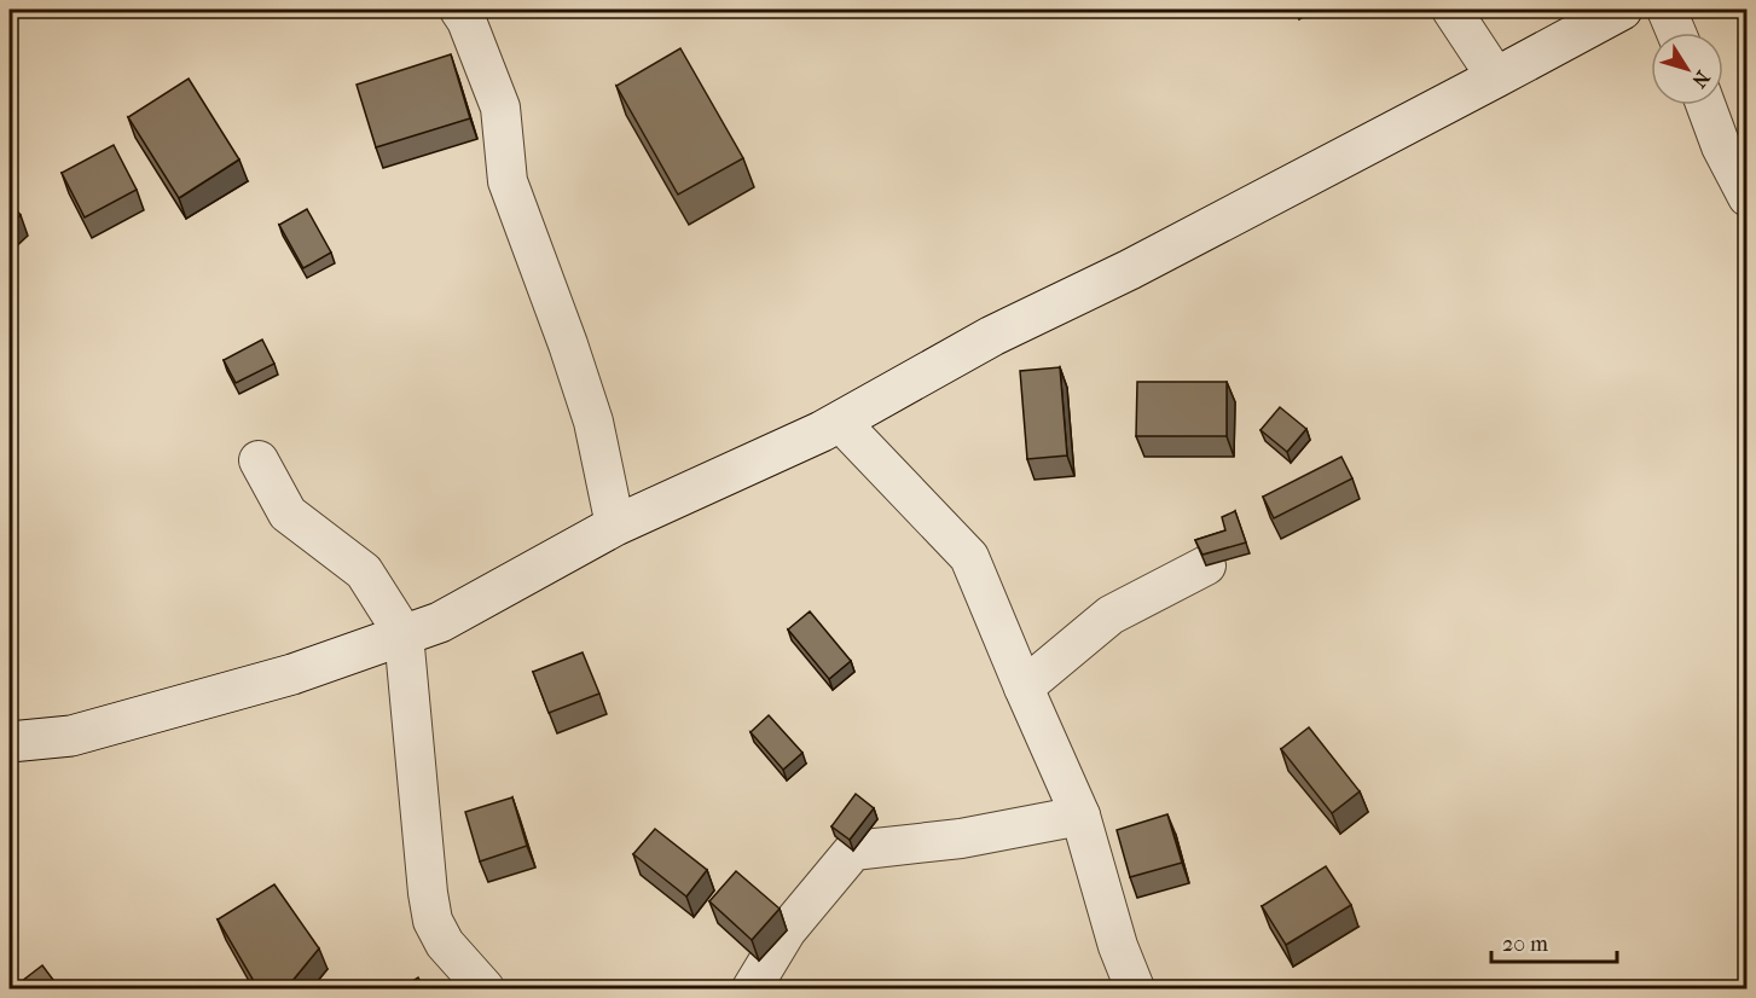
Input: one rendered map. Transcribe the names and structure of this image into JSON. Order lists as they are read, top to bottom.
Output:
{
  "scale_bar": "20 m",
  "north": "bottom right"
}
